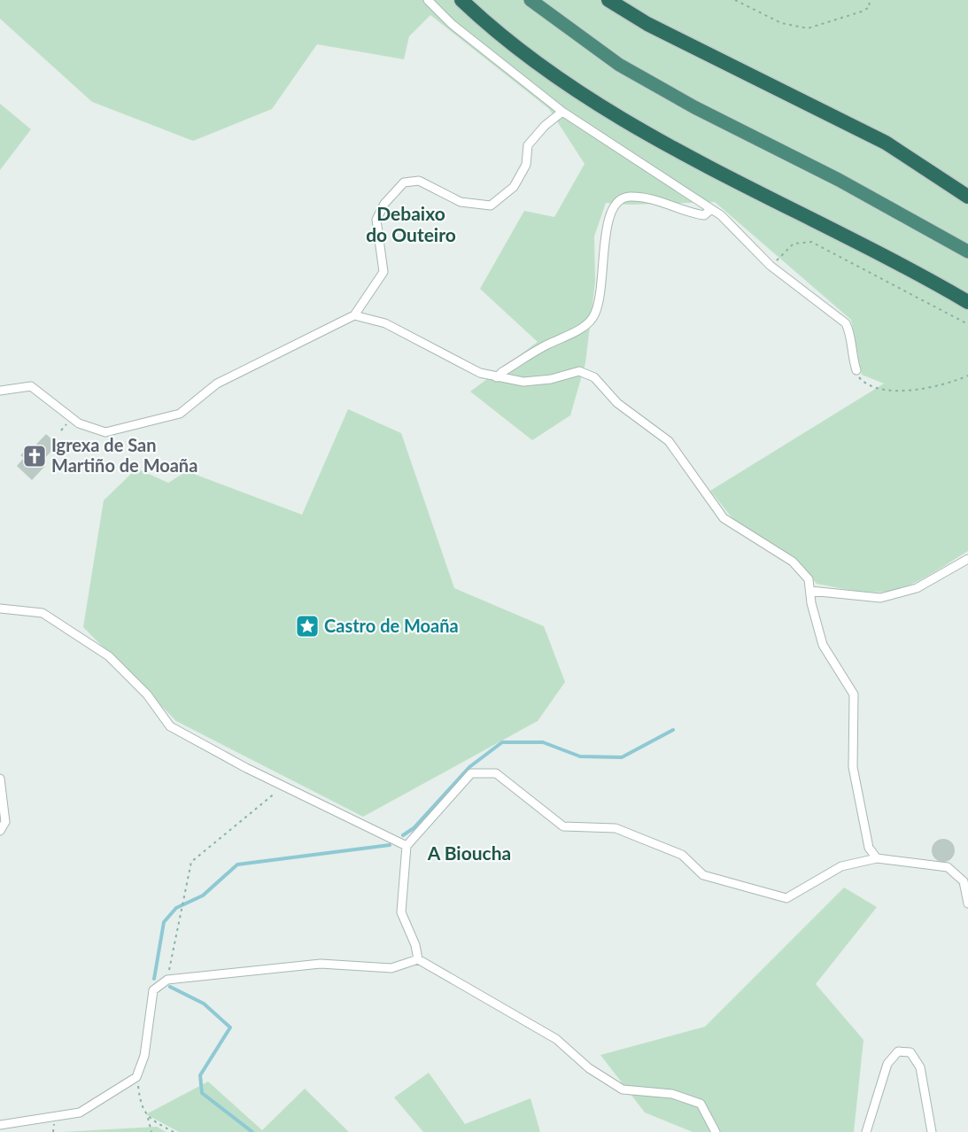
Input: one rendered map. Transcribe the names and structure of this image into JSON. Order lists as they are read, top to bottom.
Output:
{
  "districts": ["Debaixo do Outeiro", "A Bioucha"],
  "places": {
    "church": ["Igrexa de San Martiño de Moaña"],
    "place": ["Castro de Moaña"]
  }
}
